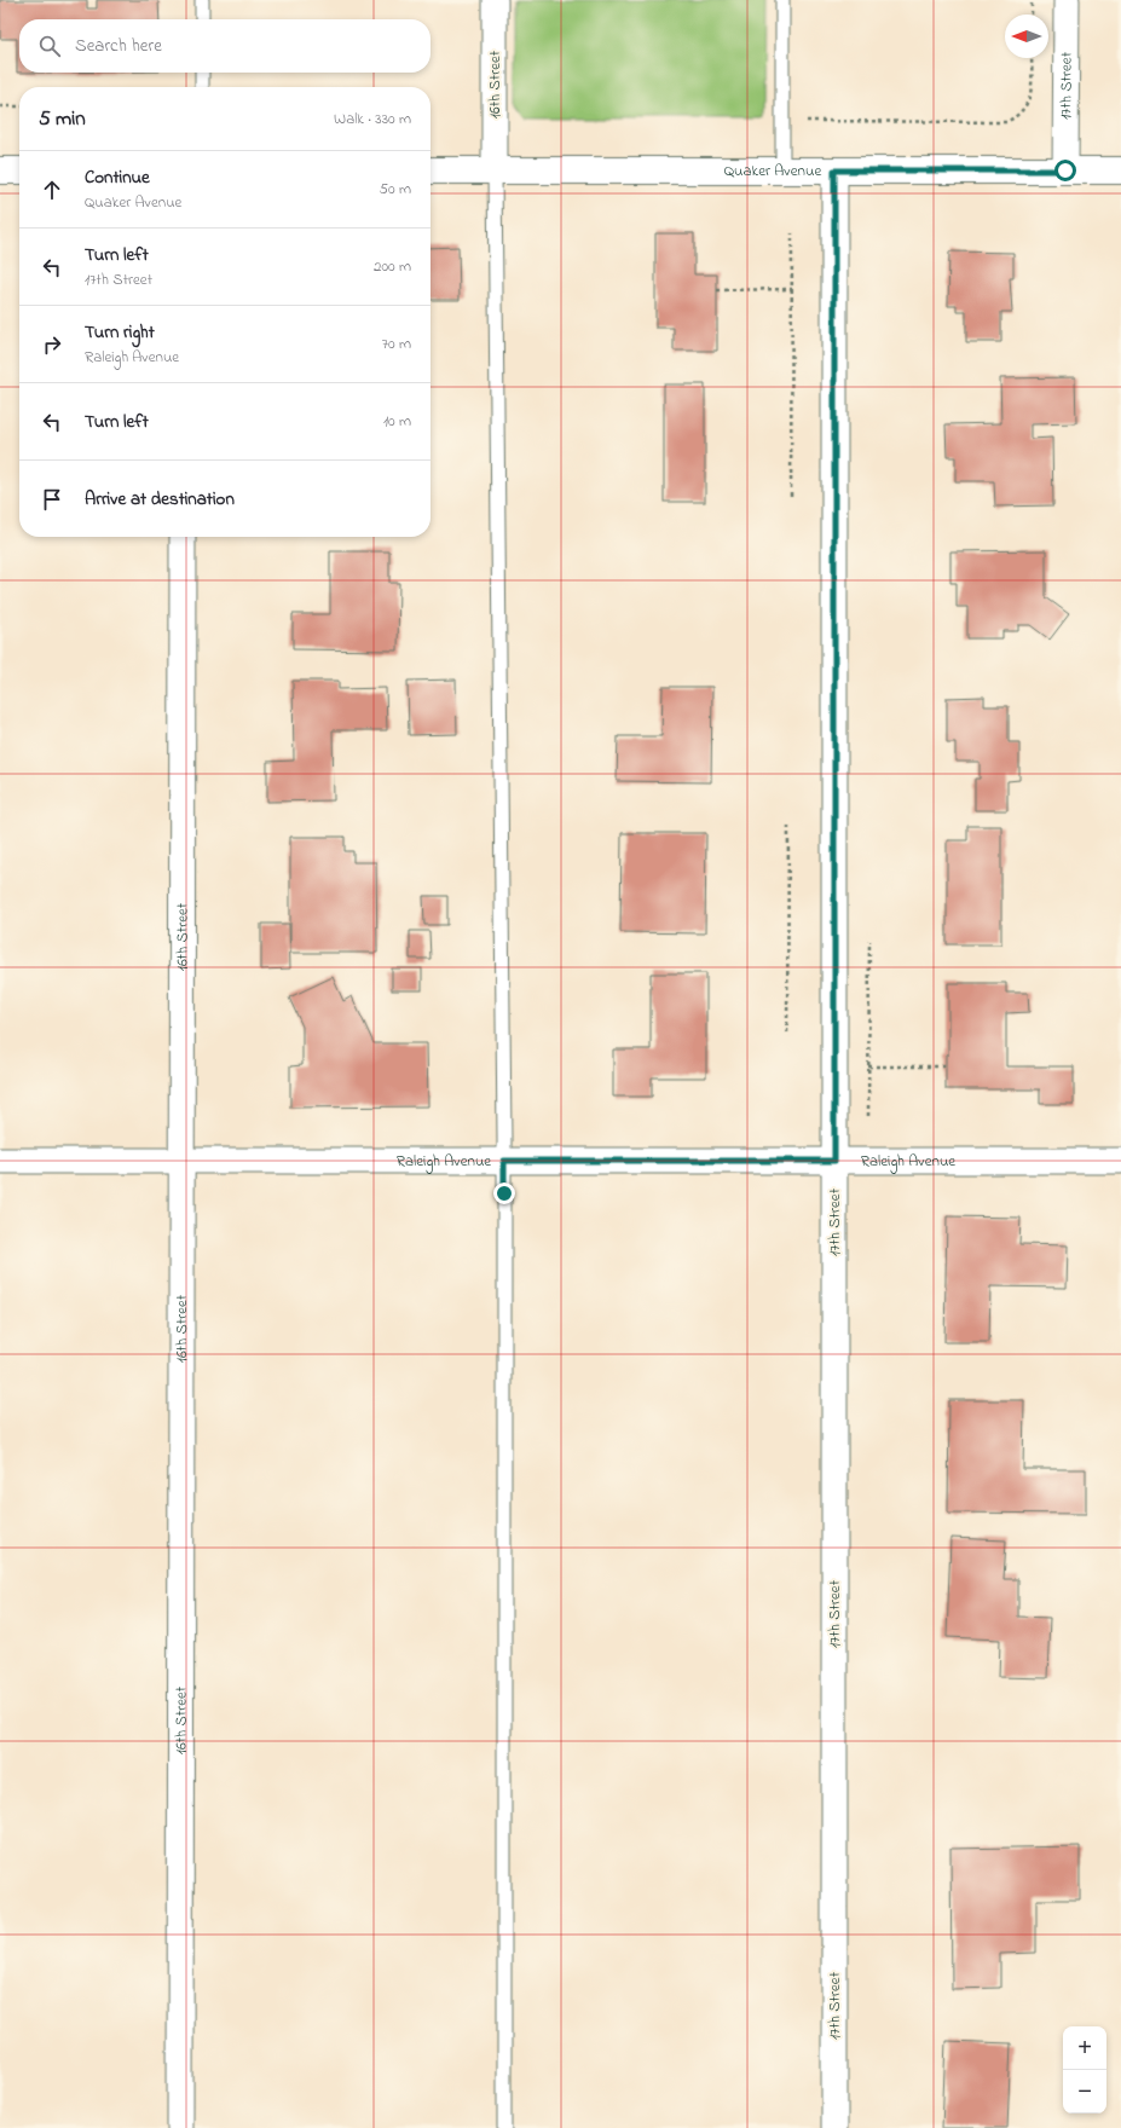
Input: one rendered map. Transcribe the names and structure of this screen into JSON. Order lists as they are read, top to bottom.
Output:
{
  "streets": {
    "main road": ["Quaker Avenue"],
    "street": ["16th Street", "17th Street", "Raleigh Avenue"]
  },
  "crossings": [
    ["16th Street", "Quaker Avenue"],
    ["16th Street", "Raleigh Avenue"],
    ["17th Street", "Quaker Avenue"],
    ["17th Street", "Raleigh Avenue"]
  ],
  "north": "left",
  "page": {
    "search": "Search here",
    "heading": ["5 min", "Walk · 330 m"],
    "list": [
      ["Continue", "Quaker Avenue", "50 m"],
      ["Turn left", "17th Street", "200 m"],
      ["Turn right", "Raleigh Avenue", "70 m"],
      ["Turn left", "10 m"],
      "Arrive at destination"
    ],
    "map_buttons": ["+", "−"]
  }
}
